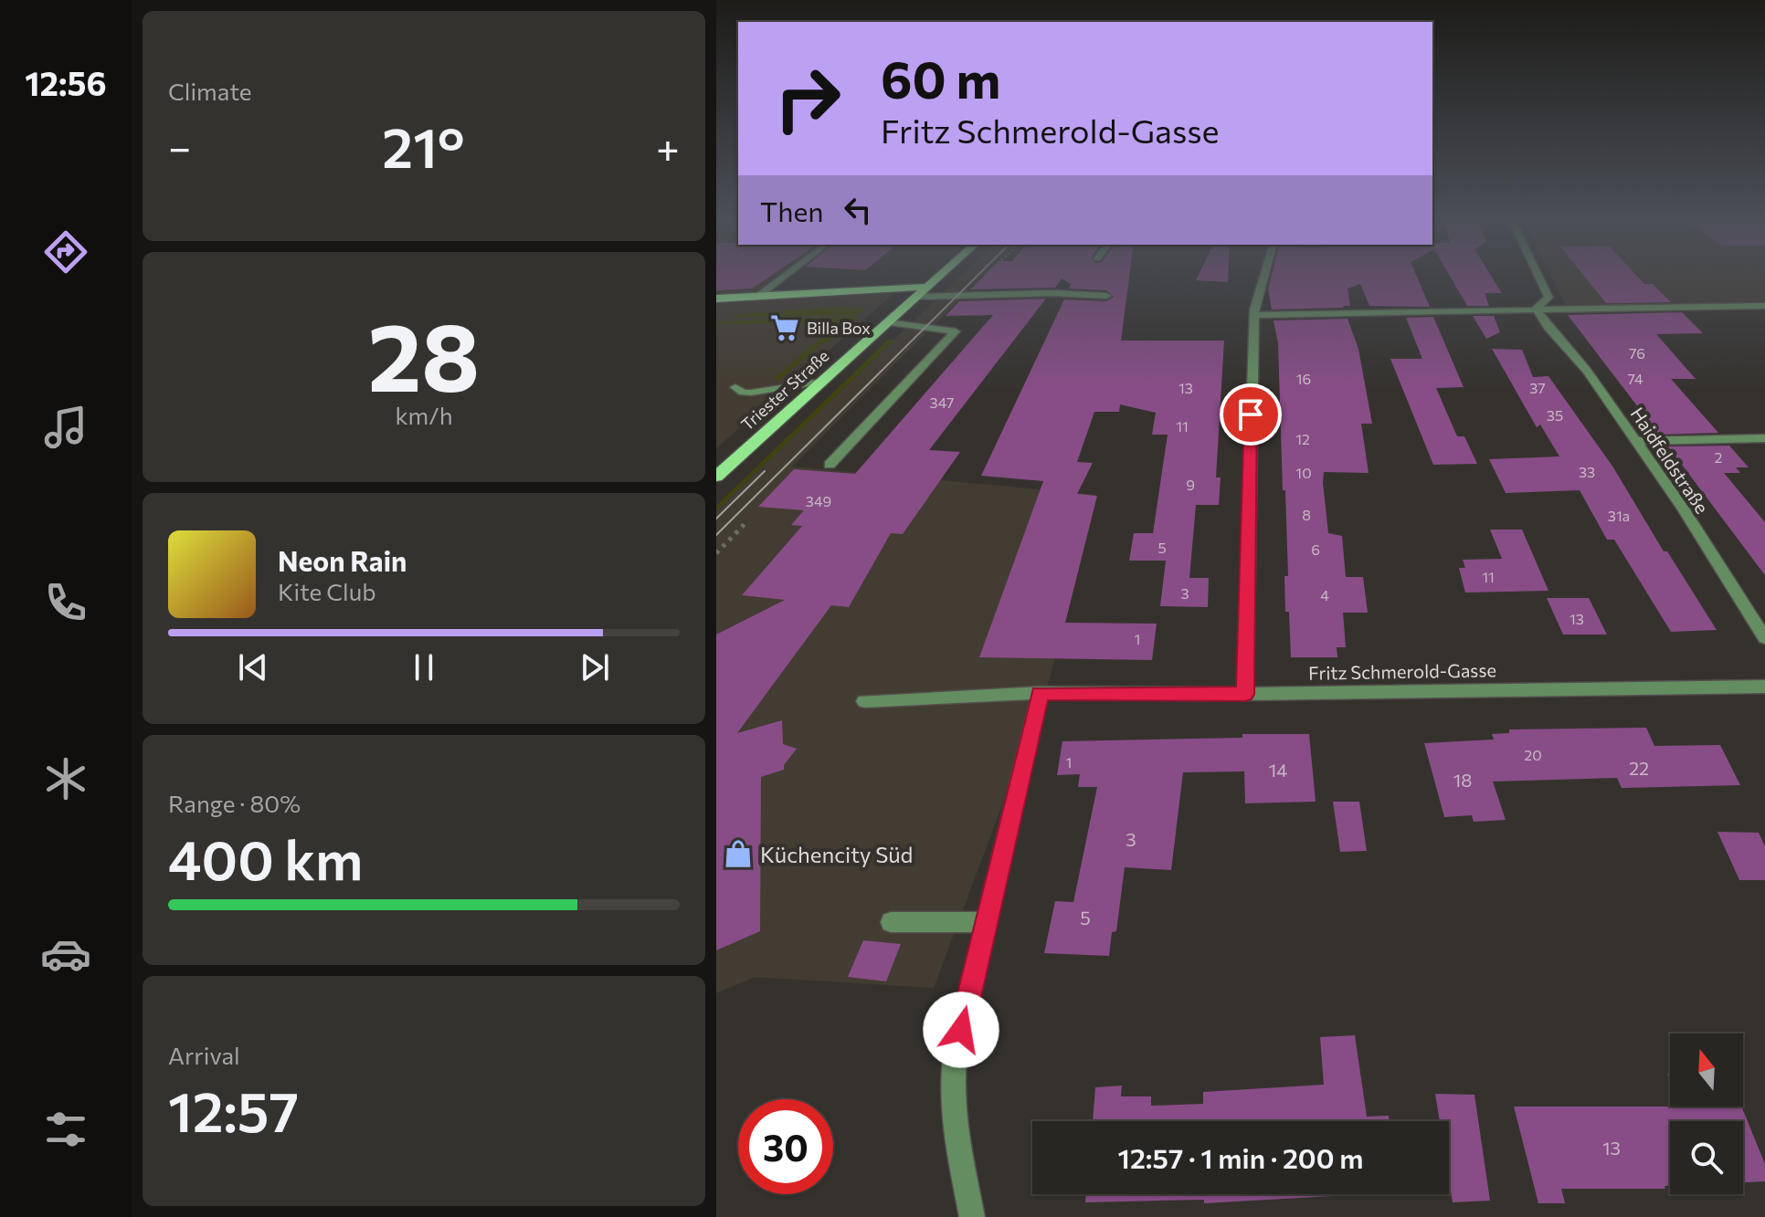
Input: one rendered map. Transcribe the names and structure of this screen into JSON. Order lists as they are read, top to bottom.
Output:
{
  "streets": {
    "main road": ["Triester Straße"],
    "street": ["Haidfeldstraße", "Fritz Schmerold-Gasse"]
  },
  "places": {
    "supermarket": ["Billa Box"],
    "shop": ["Küchencity Süd"]
  },
  "house_numbers": [
    "76",
    "16",
    "74",
    "13",
    "37",
    "347",
    "35",
    "11",
    "12",
    "2",
    "33",
    "10",
    "9",
    "349",
    "8",
    "31a",
    "5",
    "6",
    "11",
    "3",
    "4",
    "13",
    "1",
    "20",
    "1",
    "22",
    "14",
    "18",
    "3",
    "5",
    "13"
  ],
  "north": "top",
  "page": {
    "tabs": "12:56",
    "tile": [
      "Climate",
      ["28", "km/h"],
      ["Range · 80%", "400 km"],
      ["Arrival", "12:57"]
    ],
    "turn": ["60 m", "Fritz Schmerold-Gasse"],
    "heat": ["−", "21°", "+"],
    "then": "Then",
    "song": ["Neon Rain", "Kite Club"],
    "limit": "30",
    "trip": "12:57 · 1 min · 200 m"
  }
}
